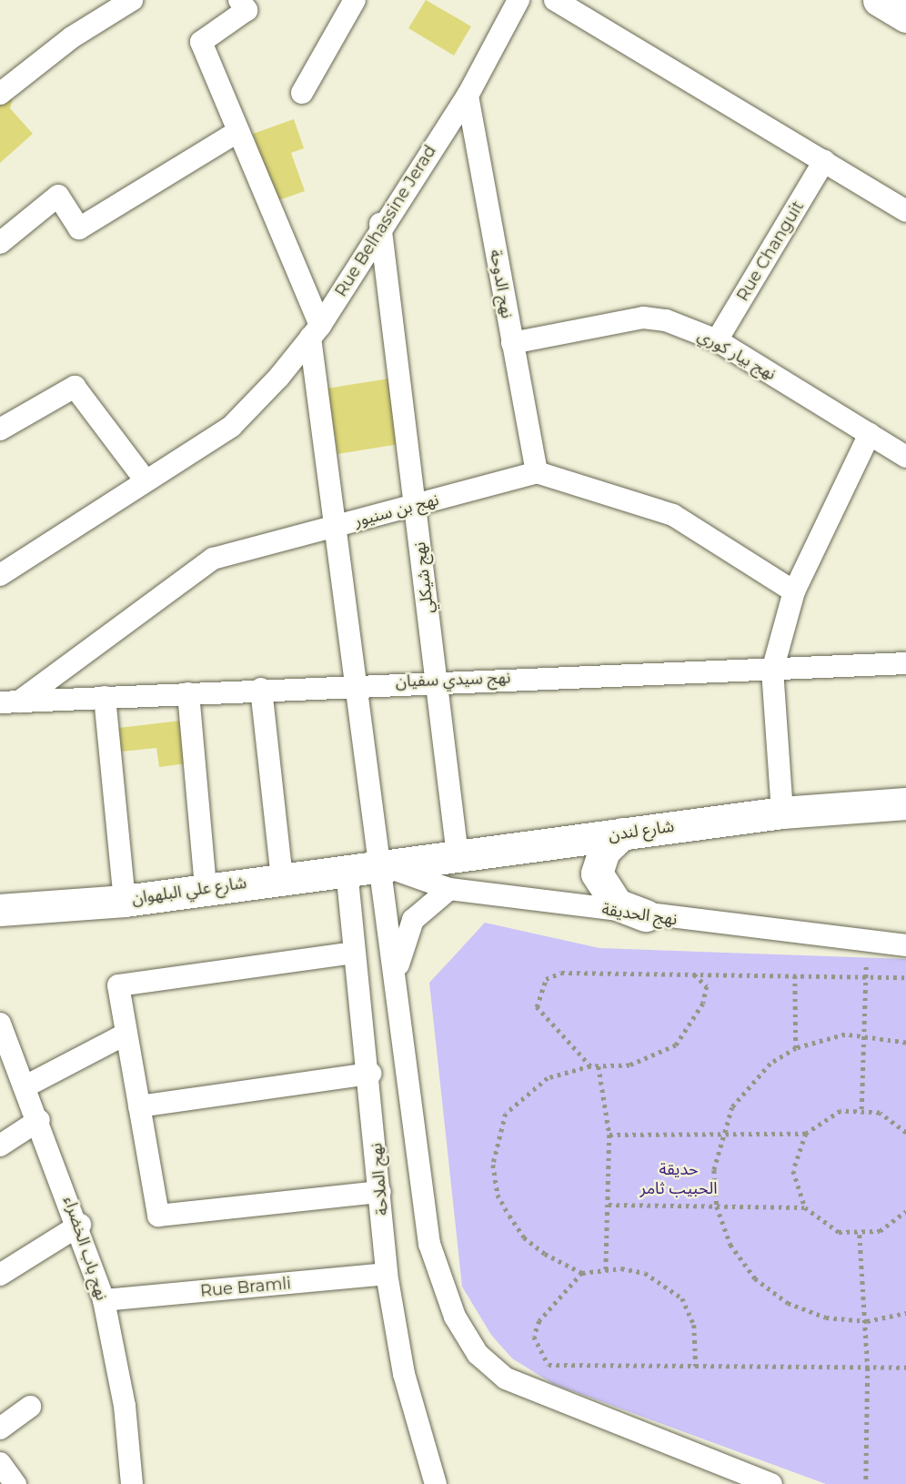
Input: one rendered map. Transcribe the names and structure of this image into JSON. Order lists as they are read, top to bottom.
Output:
{
  "streets": {
    "main road": ["شارع لندن", "شارع علي البلهوان"],
    "street": [
      "Rue Belhassine Jerad",
      "Rue Changuit",
      "نهج الدوحة",
      "نهج بيار كوري",
      "نهج بن سنيور",
      "نهج شيكلي",
      "نهج سيدي سفيان",
      "نهج الحديقة",
      "نهج الملاحة",
      "نهج باب الخضراء",
      "Rue Bramli"
    ]
  },
  "crossings": [
    ["Rue Belhassine Jerad", "نهج الدوحة"],
    ["Rue Belhassine Jerad", "نهج شيكلي"],
    ["Rue Changuit", "نهج بيار كوري"],
    ["نهج الدوحة", "نهج بيار كوري"],
    ["نهج الدوحة", "نهج بن سنيور"],
    ["نهج بن سنيور", "نهج شيكلي"],
    ["نهج بن سنيور", "نهج سيدي سفيان"],
    ["نهج شيكلي", "نهج سيدي سفيان"],
    ["نهج شيكلي", "شارع لندن"],
    ["شارع لندن", "شارع علي البلهوان"],
    ["شارع لندن", "نهج الحديقة"],
    ["شارع علي البلهوان", "نهج الحديقة"],
    ["شارع علي البلهوان", "نهج الملاحة"],
    ["نهج الملاحة", "Rue Bramli"],
    ["نهج باب الخضراء", "Rue Bramli"]
  ],
  "parks": ["حديقة الحبيب ثامر"]
}
